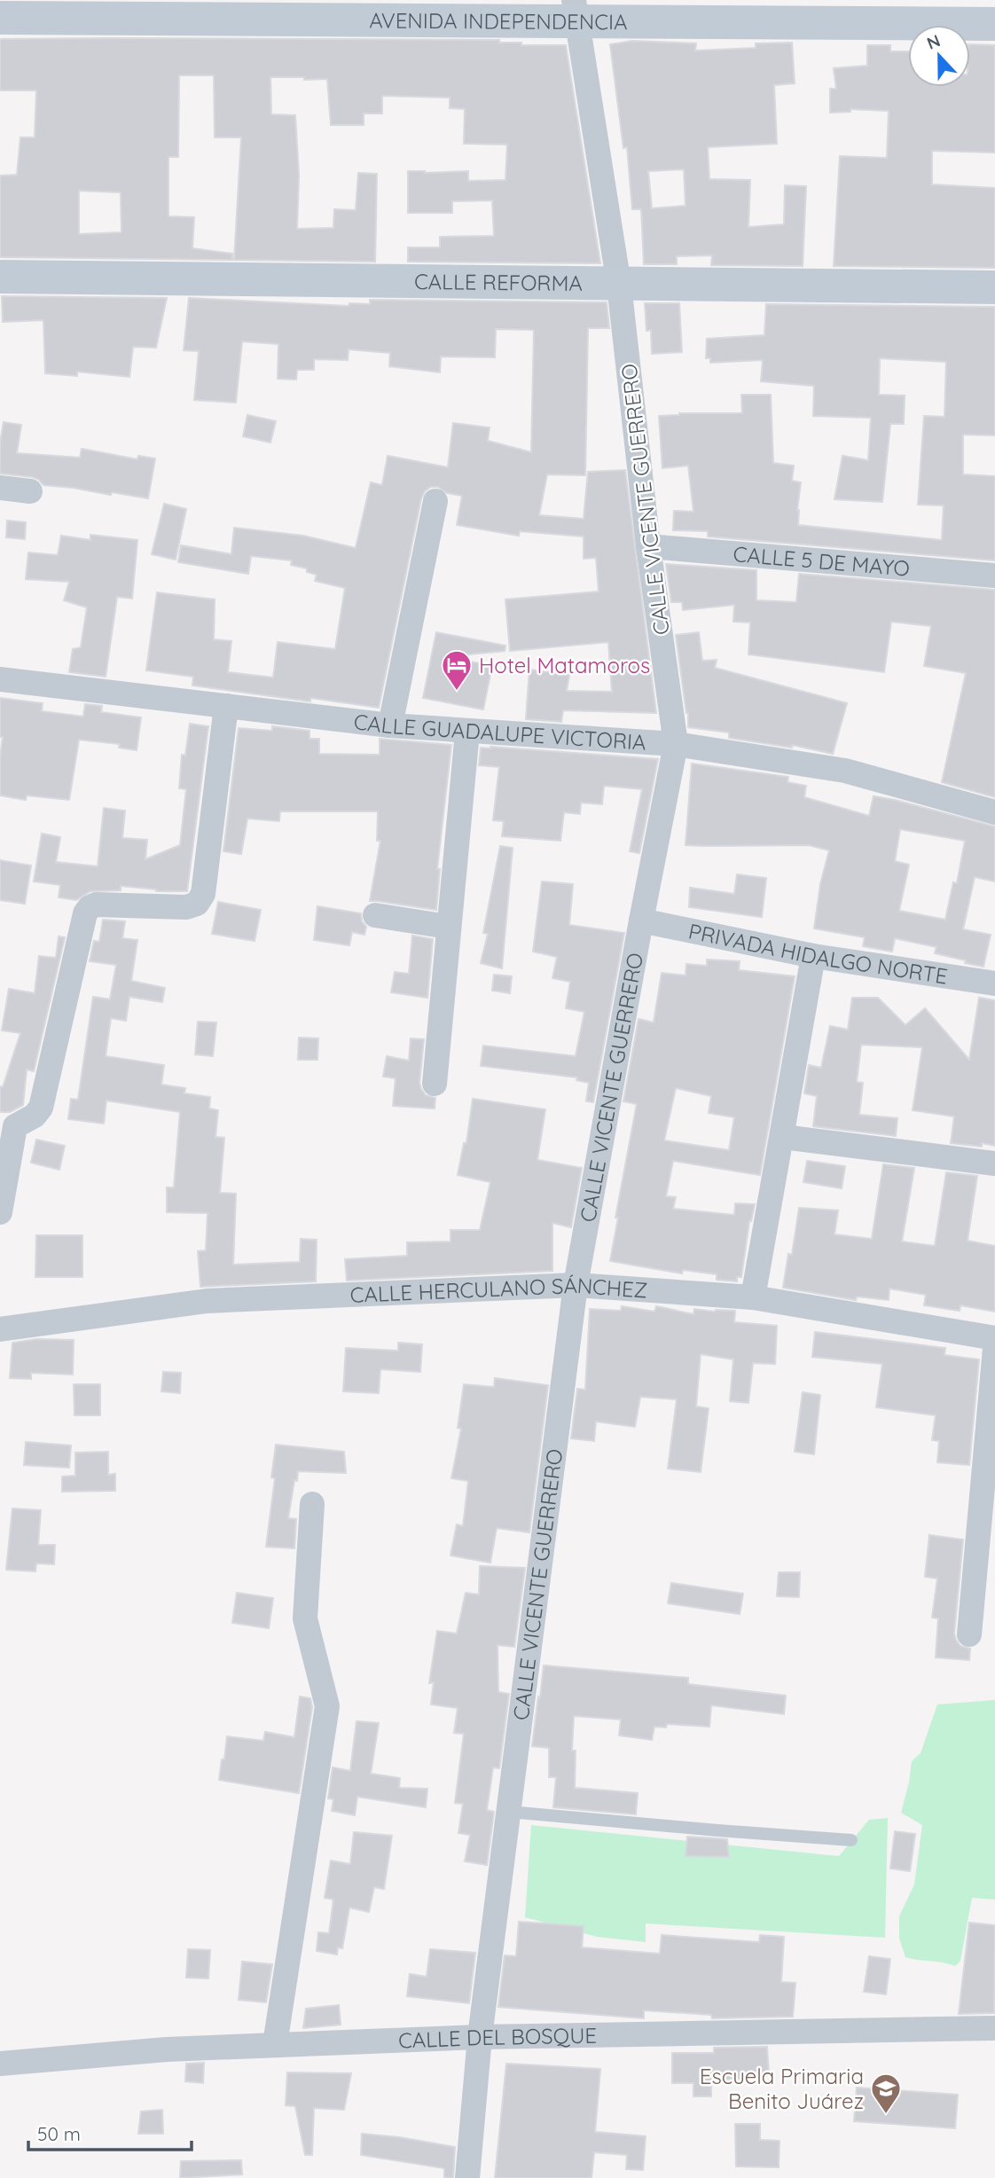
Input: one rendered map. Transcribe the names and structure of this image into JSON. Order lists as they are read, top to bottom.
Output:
{
  "streets": {
    "street": [
      "AVENIDA INDEPENDENCIA",
      "CALLE REFORMA",
      "CALLE VICENTE GUERRERO",
      "CALLE 5 DE MAYO",
      "CALLE GUADALUPE VICTORIA",
      "PRIVADA HIDALGO NORTE",
      "CALLE HERCULANO SÁNCHEZ",
      "CALLE DEL BOSQUE"
    ]
  },
  "crossings": [
    ["AVENIDA INDEPENDENCIA", "CALLE VICENTE GUERRERO"],
    ["CALLE REFORMA", "CALLE VICENTE GUERRERO"],
    ["CALLE VICENTE GUERRERO", "CALLE 5 DE MAYO"],
    ["CALLE VICENTE GUERRERO", "CALLE GUADALUPE VICTORIA"],
    ["CALLE VICENTE GUERRERO", "PRIVADA HIDALGO NORTE"],
    ["CALLE VICENTE GUERRERO", "CALLE HERCULANO SÁNCHEZ"],
    ["CALLE VICENTE GUERRERO", "CALLE DEL BOSQUE"]
  ],
  "places": {
    "hotel": ["Hotel Matamoros"],
    "school or university": ["Escuela Primaria Benito Juárez"]
  },
  "scale_bar": "50 m",
  "north": "top"
}
